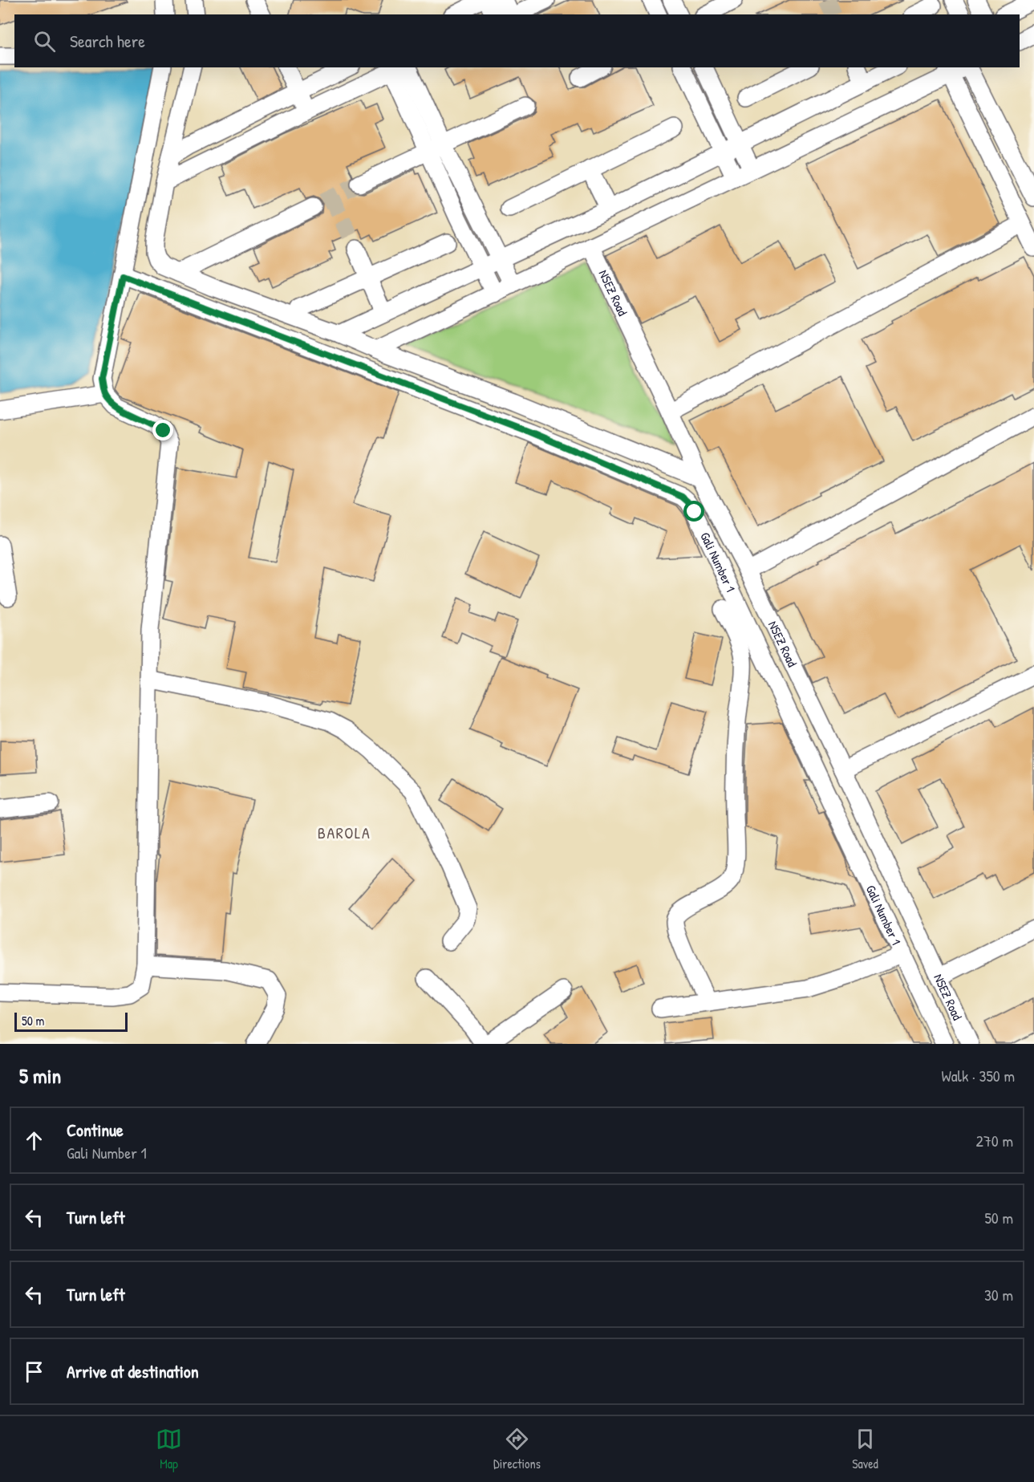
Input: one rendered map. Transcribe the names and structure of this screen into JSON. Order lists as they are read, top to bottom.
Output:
{
  "streets": {
    "street": ["NSEZ Road", "Gali Number 1"]
  },
  "districts": ["BAROLA"],
  "scale_bar": "50 m",
  "page": {
    "search": "Search here",
    "scale": "50 m",
    "heading": ["5 min", "Walk · 350 m"],
    "list": [
      ["Continue", "Gali Number 1", "270 m"],
      ["Turn left", "50 m"],
      ["Turn left", "30 m"],
      "Arrive at destination"
    ],
    "nav": ["Map", "Directions", "Saved"]
  }
}
